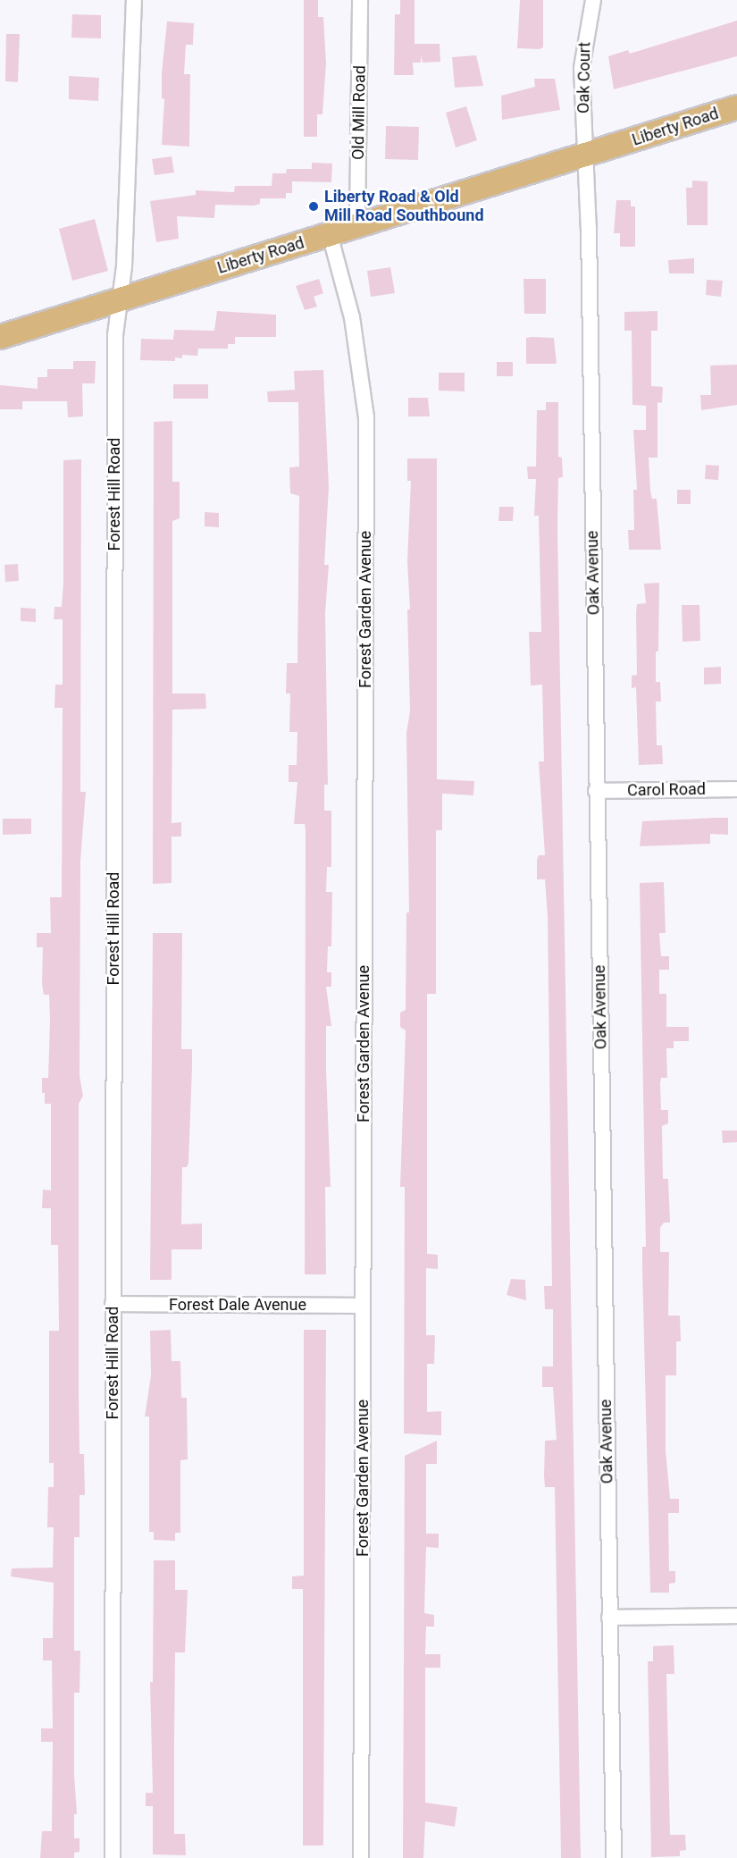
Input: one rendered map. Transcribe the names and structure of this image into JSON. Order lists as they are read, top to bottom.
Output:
{
  "streets": {
    "main road": ["Liberty Road"],
    "street": [
      "Oak Court",
      "Old Mill Road",
      "Forest Hill Road",
      "Oak Avenue",
      "Forest Garden Avenue",
      "Carol Road",
      "Forest Dale Avenue"
    ]
  },
  "crossings": [
    ["Oak Court", "Liberty Road"],
    ["Oak Court", "Oak Avenue"],
    ["Old Mill Road", "Liberty Road"],
    ["Liberty Road", "Forest Hill Road"],
    ["Liberty Road", "Oak Avenue"],
    ["Liberty Road", "Forest Garden Avenue"],
    ["Forest Hill Road", "Forest Dale Avenue"],
    ["Oak Avenue", "Carol Road"],
    ["Forest Garden Avenue", "Forest Dale Avenue"]
  ],
  "places": ["Liberty Road & Old Mill Road Southbound"]
}
